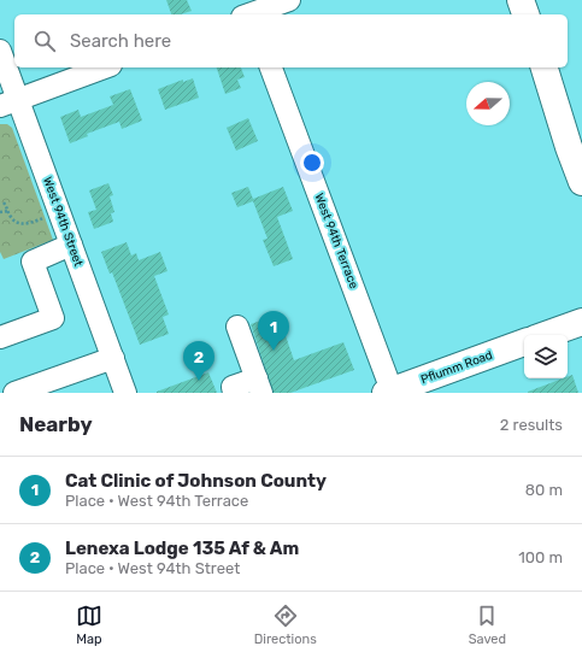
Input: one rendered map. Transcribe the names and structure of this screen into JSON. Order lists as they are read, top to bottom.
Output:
{
  "streets": {
    "main road": ["Pflumm Road"],
    "street": ["West 94th Street", "West 94th Terrace"]
  },
  "crossings": [
    ["West 94th Terrace", "Pflumm Road"]
  ],
  "north": "left",
  "page": {
    "search": "Search here",
    "pins": ["1", "2"],
    "heading": ["Nearby", "2 results"],
    "list": [
      {
        "mark": "1",
        "name": "Cat Clinic of Johnson County",
        "note": "Place · West 94th Terrace",
        "value": "80 m"
      },
      {
        "mark": "2",
        "name": "Lenexa Lodge 135 Af & Am",
        "note": "Place · West 94th Street",
        "value": "100 m"
      }
    ],
    "nav": ["Map", "Directions", "Saved"]
  }
}
